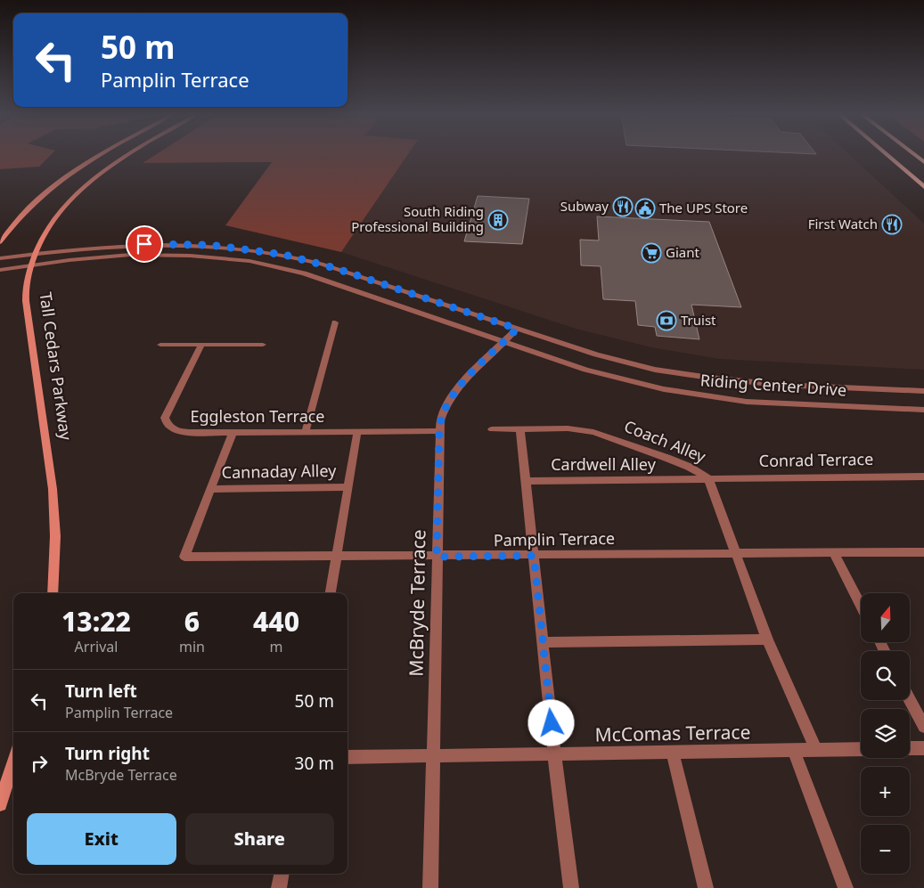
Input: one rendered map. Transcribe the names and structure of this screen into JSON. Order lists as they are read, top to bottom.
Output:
{
  "streets": {
    "main road": ["Tall Cedars Parkway"],
    "street": [
      "Riding Center Drive",
      "Eggleston Terrace",
      "Coach Alley",
      "Conrad Terrace",
      "Cardwell Alley",
      "Cannaday Alley",
      "Pamplin Terrace",
      "McBryde Terrace",
      "McComas Terrace"
    ]
  },
  "crossings": [
    ["Tall Cedars Parkway", "Riding Center Drive"],
    ["Riding Center Drive", "McBryde Terrace"],
    ["Eggleston Terrace", "Cannaday Alley"],
    ["Eggleston Terrace", "McBryde Terrace"],
    ["Coach Alley", "Conrad Terrace"],
    ["Coach Alley", "Cardwell Alley"],
    ["Coach Alley", "Pamplin Terrace"],
    ["Coach Alley", "McComas Terrace"],
    ["Conrad Terrace", "Cardwell Alley"],
    ["Cannaday Alley", "Pamplin Terrace"],
    ["Pamplin Terrace", "McBryde Terrace"],
    ["McBryde Terrace", "McComas Terrace"]
  ],
  "places": {
    "restaurant": ["Subway", "First Watch"],
    "public building": ["The UPS Store"],
    "building": ["South Riding Professional Building"],
    "supermarket": ["Giant"],
    "bank": ["Truist"]
  },
  "north": "top",
  "page": {
    "turn": ["50 m", "Pamplin Terrace"],
    "map_buttons": ["+", "−"],
    "eta": [
      "13:22",
      "Arrival",
      "6",
      "min",
      "440",
      "m"
    ],
    "list": [
      {
        "name": "Turn left",
        "note": "Pamplin Terrace",
        "value": "50 m"
      },
      {
        "name": "Turn right",
        "note": "McBryde Terrace",
        "value": "30 m"
      }
    ],
    "buttons": ["Exit", "Share"]
  }
}
